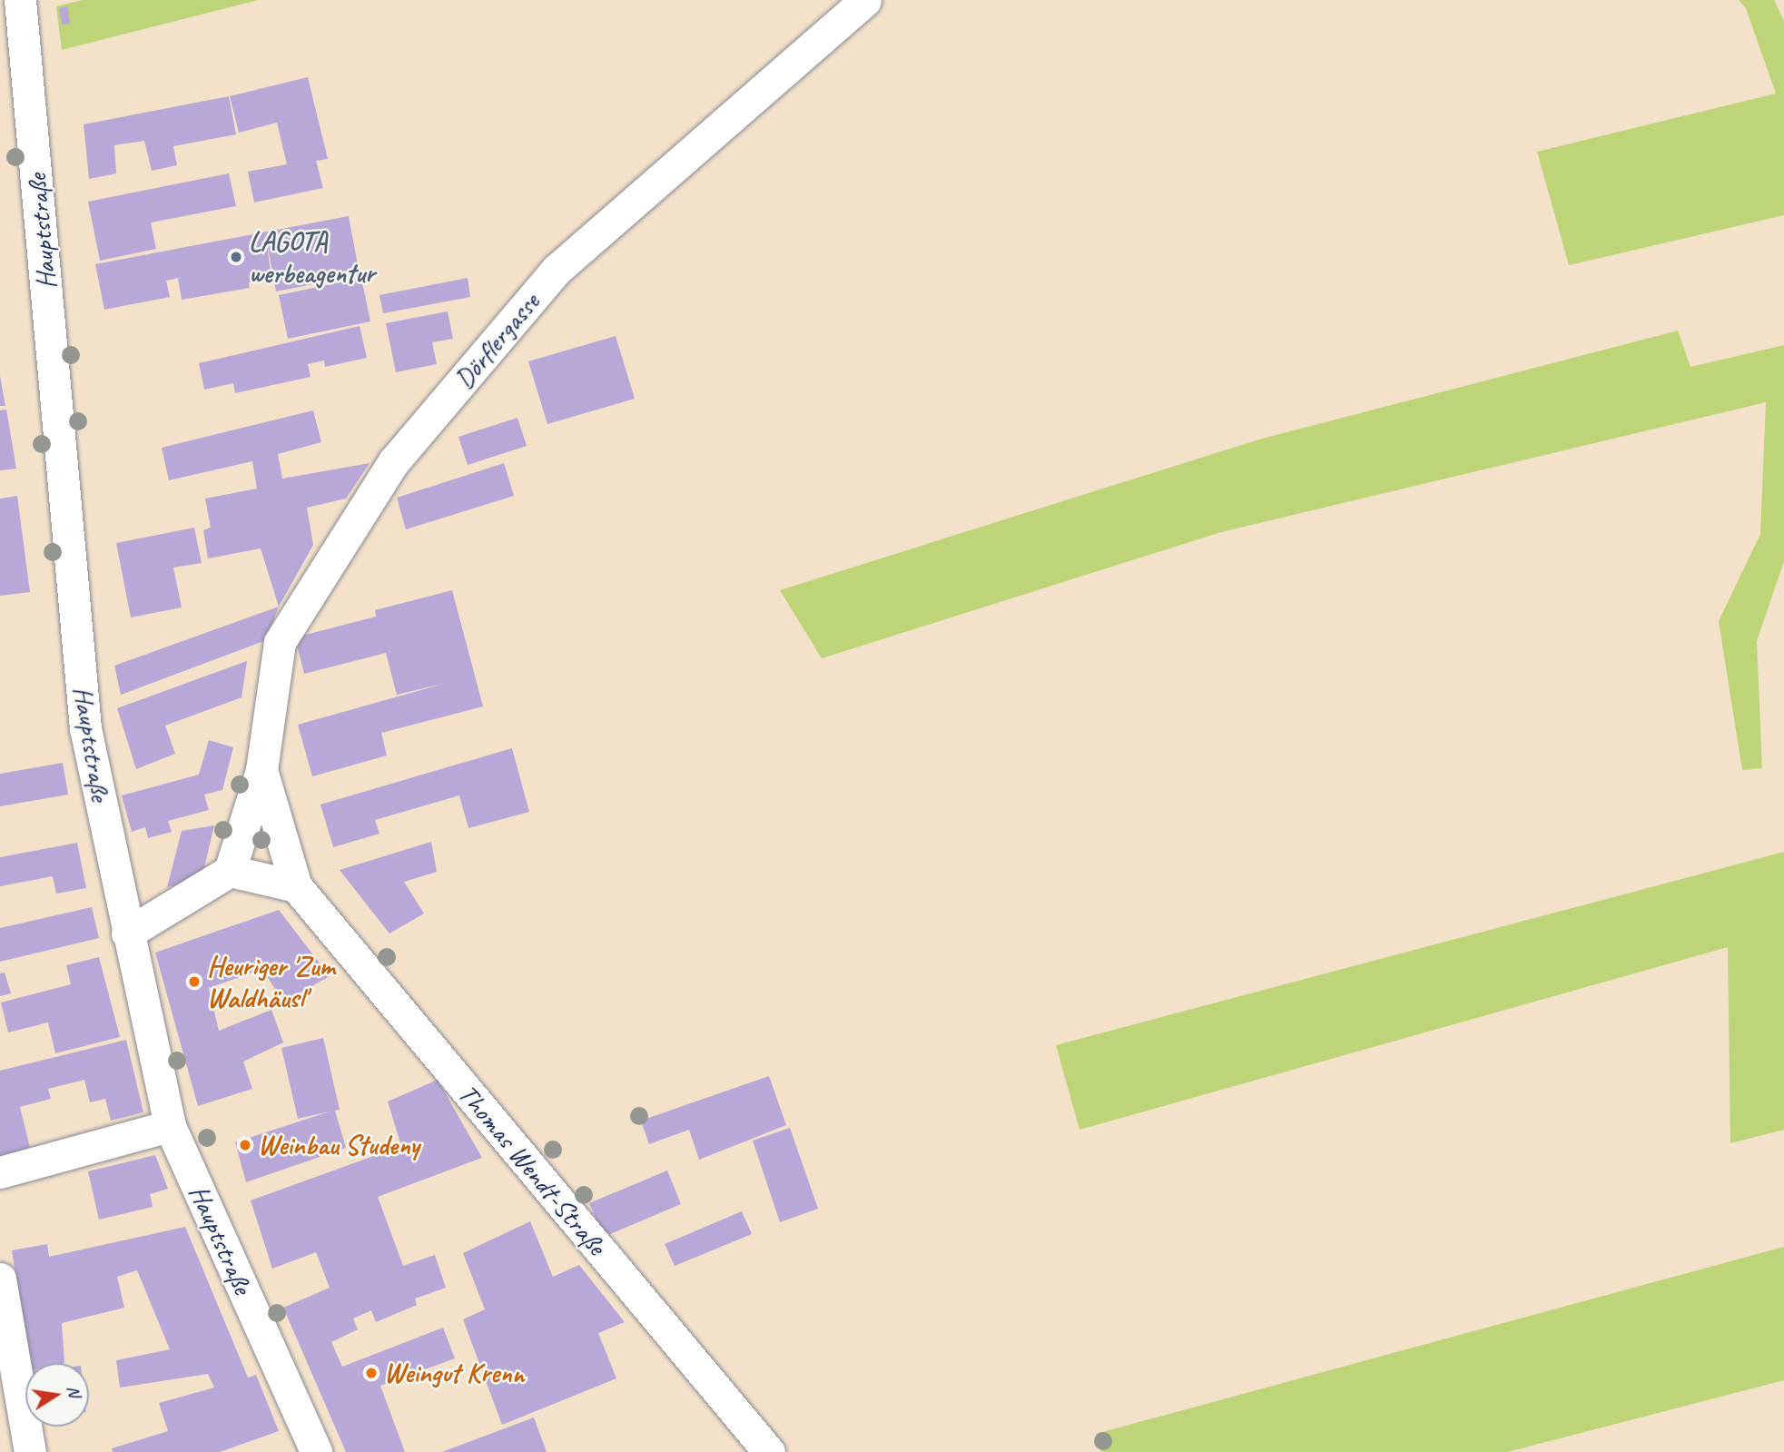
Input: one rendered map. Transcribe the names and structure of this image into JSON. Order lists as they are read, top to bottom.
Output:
{
  "streets": {
    "street": ["Hauptstraße", "Dörflergasse", "Thomas Wendt-Straße"]
  },
  "crossings": [
    ["Dörflergasse", "Thomas Wendt-Straße"]
  ],
  "places": [
    "LAGOTA werbeagentur",
    "Heuriger 'Zum Waldhäusl'",
    "Weinbau Studeny",
    "Weingut Krenn"
  ],
  "north": "right"
}
